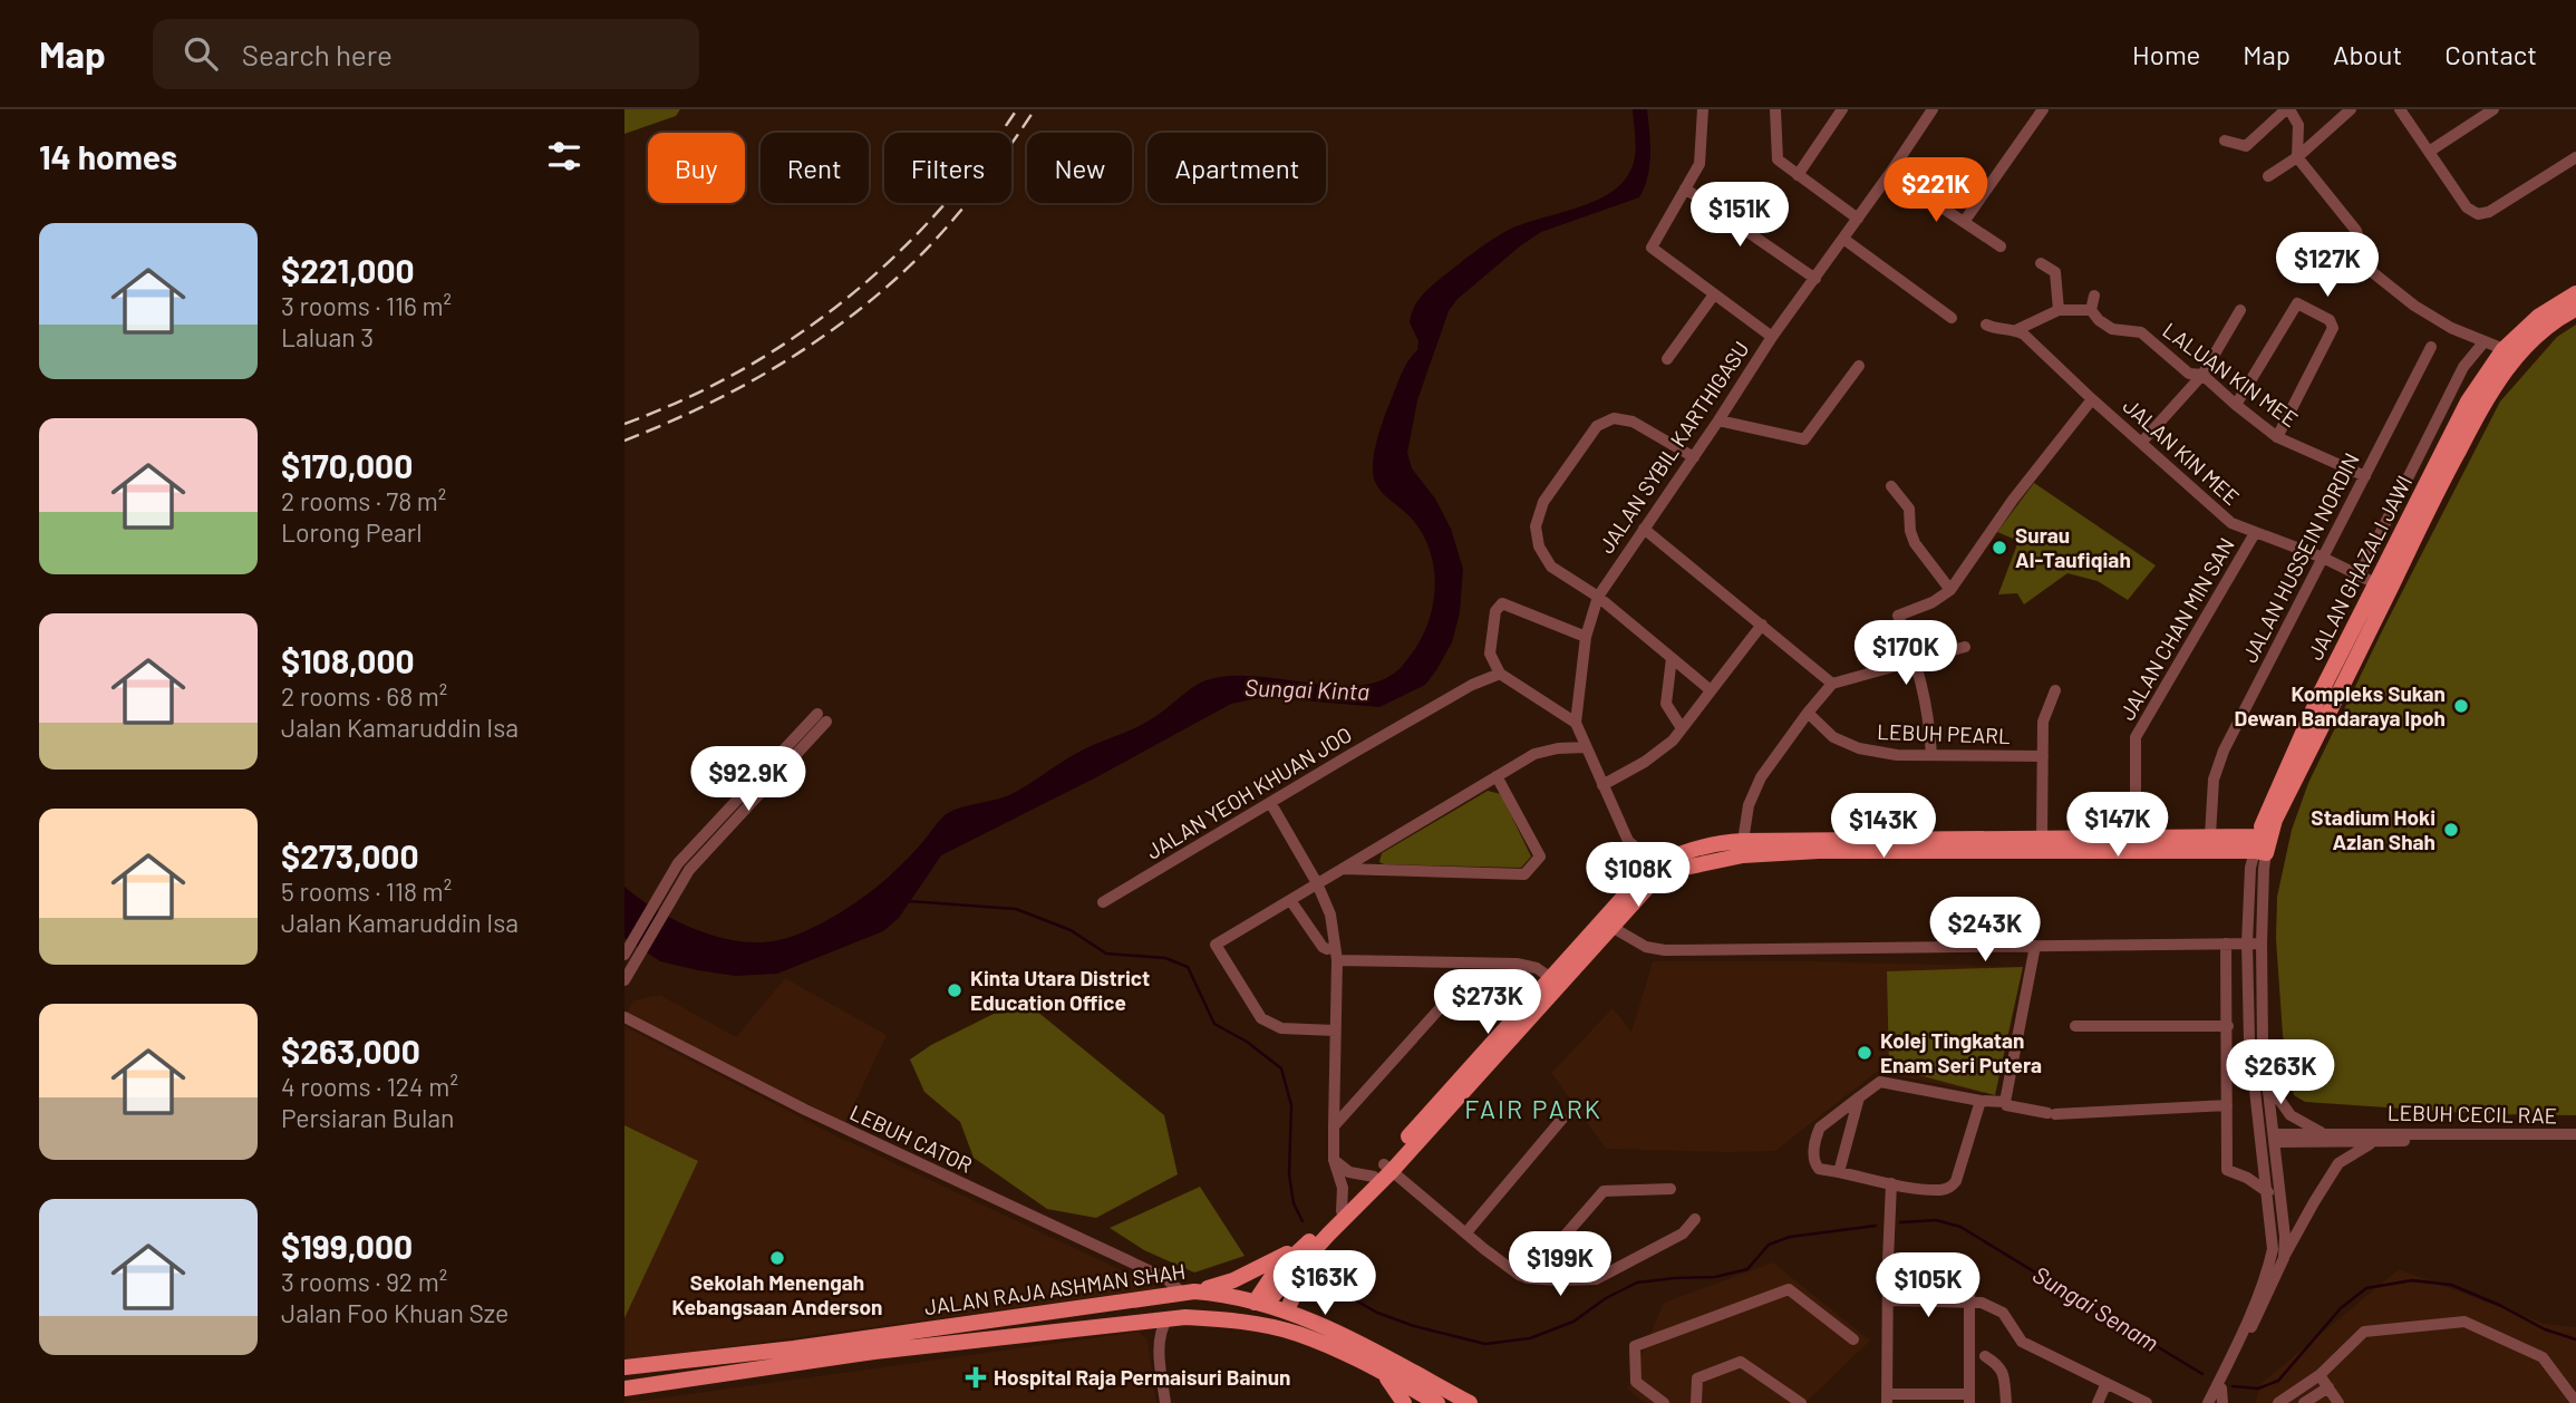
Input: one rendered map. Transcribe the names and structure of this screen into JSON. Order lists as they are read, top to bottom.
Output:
{
  "streets": {
    "main road": ["JALAN GHAZALI JAWI", "JALAN RAJA ASHMAN SHAH"],
    "street": [
      "LALUAN KIN MEE",
      "JALAN SYBIL KARTHIGASU",
      "JALAN KIN MEE",
      "JALAN HUSSEIN NORDIN",
      "JALAN CHAN MIN SAN",
      "LEBUH PEARL",
      "JALAN YEOH KHUAN JOO",
      "LEBUH CECIL RAE",
      "LEBUH CATOR"
    ]
  },
  "crossings": [
    ["LALUAN KIN MEE", "JALAN HUSSEIN NORDIN"],
    ["JALAN KIN MEE", "JALAN HUSSEIN NORDIN"],
    ["JALAN KIN MEE", "JALAN GHAZALI JAWI"],
    ["JALAN KIN MEE", "JALAN CHAN MIN SAN"],
    ["JALAN GHAZALI JAWI", "LEBUH CECIL RAE"],
    ["LEBUH CATOR", "JALAN RAJA ASHMAN SHAH"]
  ],
  "districts": ["FAIR PARK"],
  "water": ["Sungai Kinta", "Sungai Senam"],
  "places": {
    "other": [
      "Surau Al-Taufiqiah",
      "Kompleks Sukan Dewan Bandaraya Ipoh",
      "Stadium Hoki Azlan Shah",
      "Kinta Utara District Education Office",
      "Kolej Tingkatan Enam Seri Putera",
      "Sekolah Menengah Kebangsaan Anderson"
    ],
    "health": ["Hospital Raja Permaisuri Bainun"]
  },
  "page": {
    "header": "Map",
    "search": "Search here",
    "nav": [
      "Home",
      "Map",
      "About",
      "Contact"
    ],
    "heading": "14 homes",
    "chip": [
      "Buy",
      "Rent",
      "Filters",
      "New",
      "Apartment"
    ],
    "price": [
      "$221K",
      "$151K",
      "$127K",
      "$170K",
      "$92.9K",
      "$147K",
      "$143K",
      "$108K",
      "$243K",
      "$273K",
      "$263K",
      "$199K",
      "$163K",
      "$105K"
    ],
    "list": [
      {
        "name": "$221,000",
        "note": "3 rooms · 116 m² · Laluan 3"
      },
      {
        "name": "$170,000",
        "note": "2 rooms · 78 m² · Lorong Pearl"
      },
      {
        "name": "$108,000",
        "note": "2 rooms · 68 m² · Jalan Kamaruddin Isa"
      },
      {
        "name": "$273,000",
        "note": "5 rooms · 118 m² · Jalan Kamaruddin Isa"
      },
      {
        "name": "$263,000",
        "note": "4 rooms · 124 m² · Persiaran Bulan"
      },
      {
        "name": "$199,000",
        "note": "3 rooms · 92 m² · Jalan Foo Khuan Sze"
      }
    ]
  }
}
